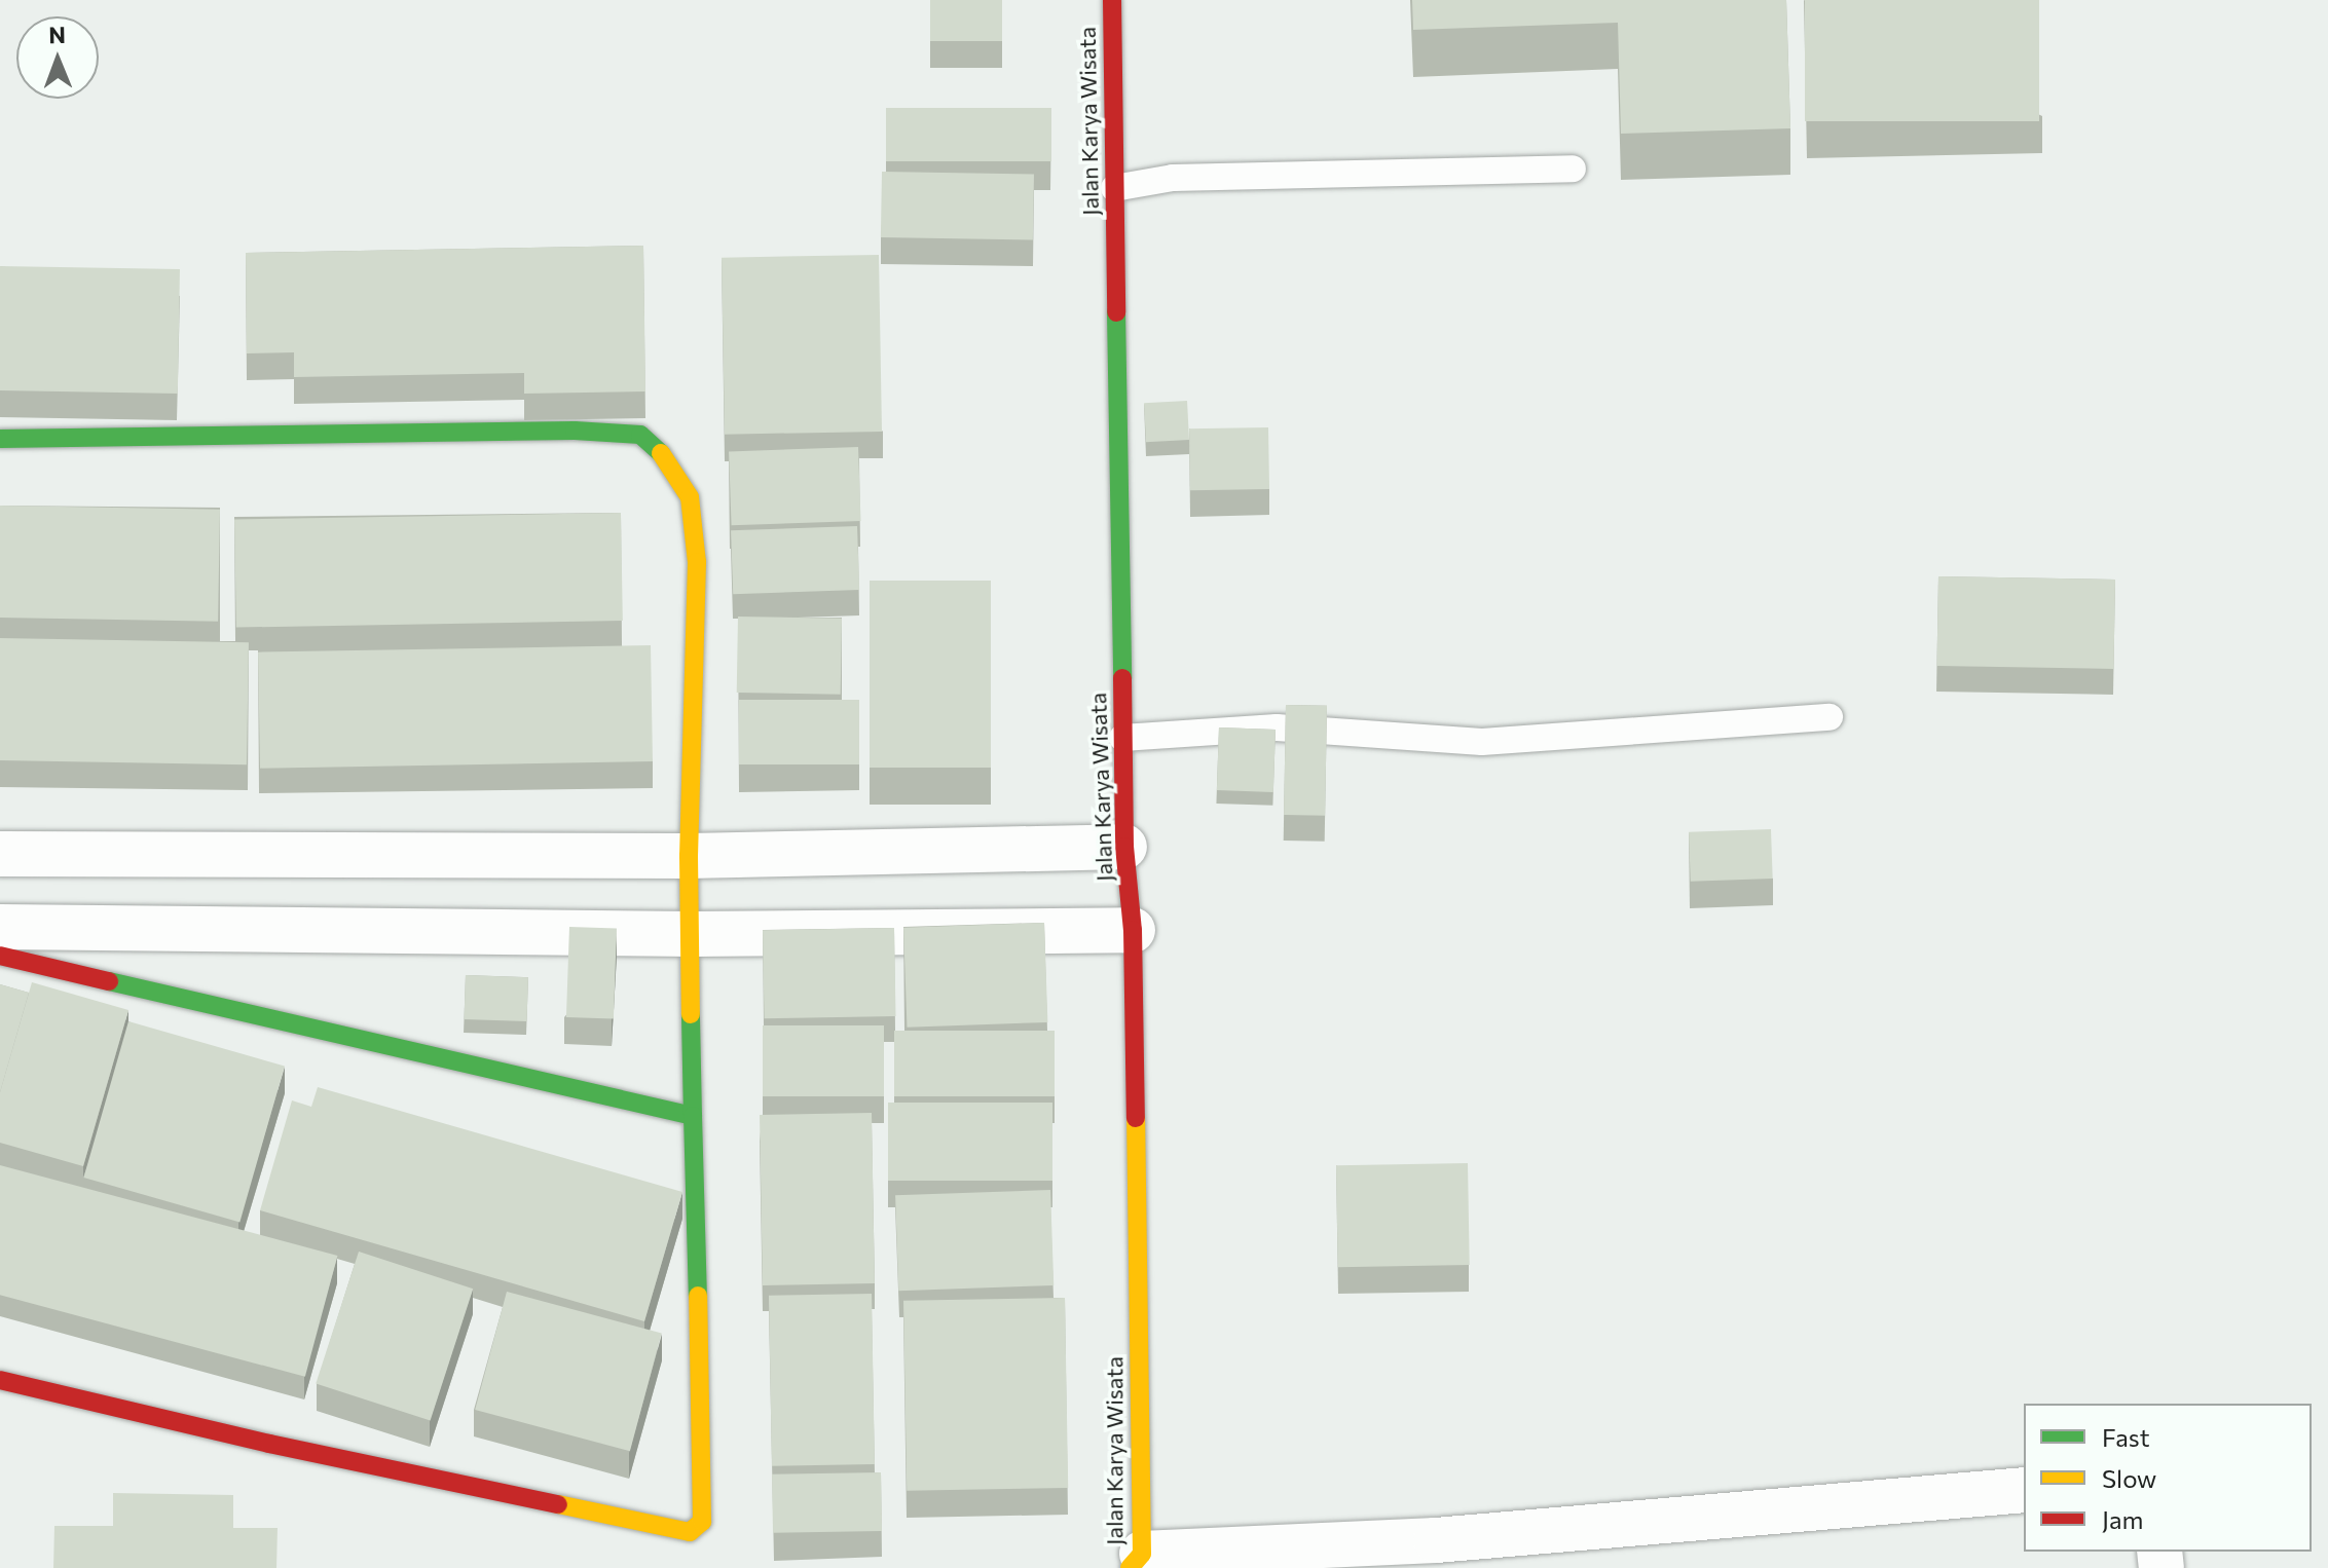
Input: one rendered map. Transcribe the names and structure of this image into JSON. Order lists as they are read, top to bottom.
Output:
{
  "streets": {
    "street": ["Jalan Karya Wisata"]
  },
  "legend": ["Fast", "Slow", "Jam"],
  "north": "top"
}
